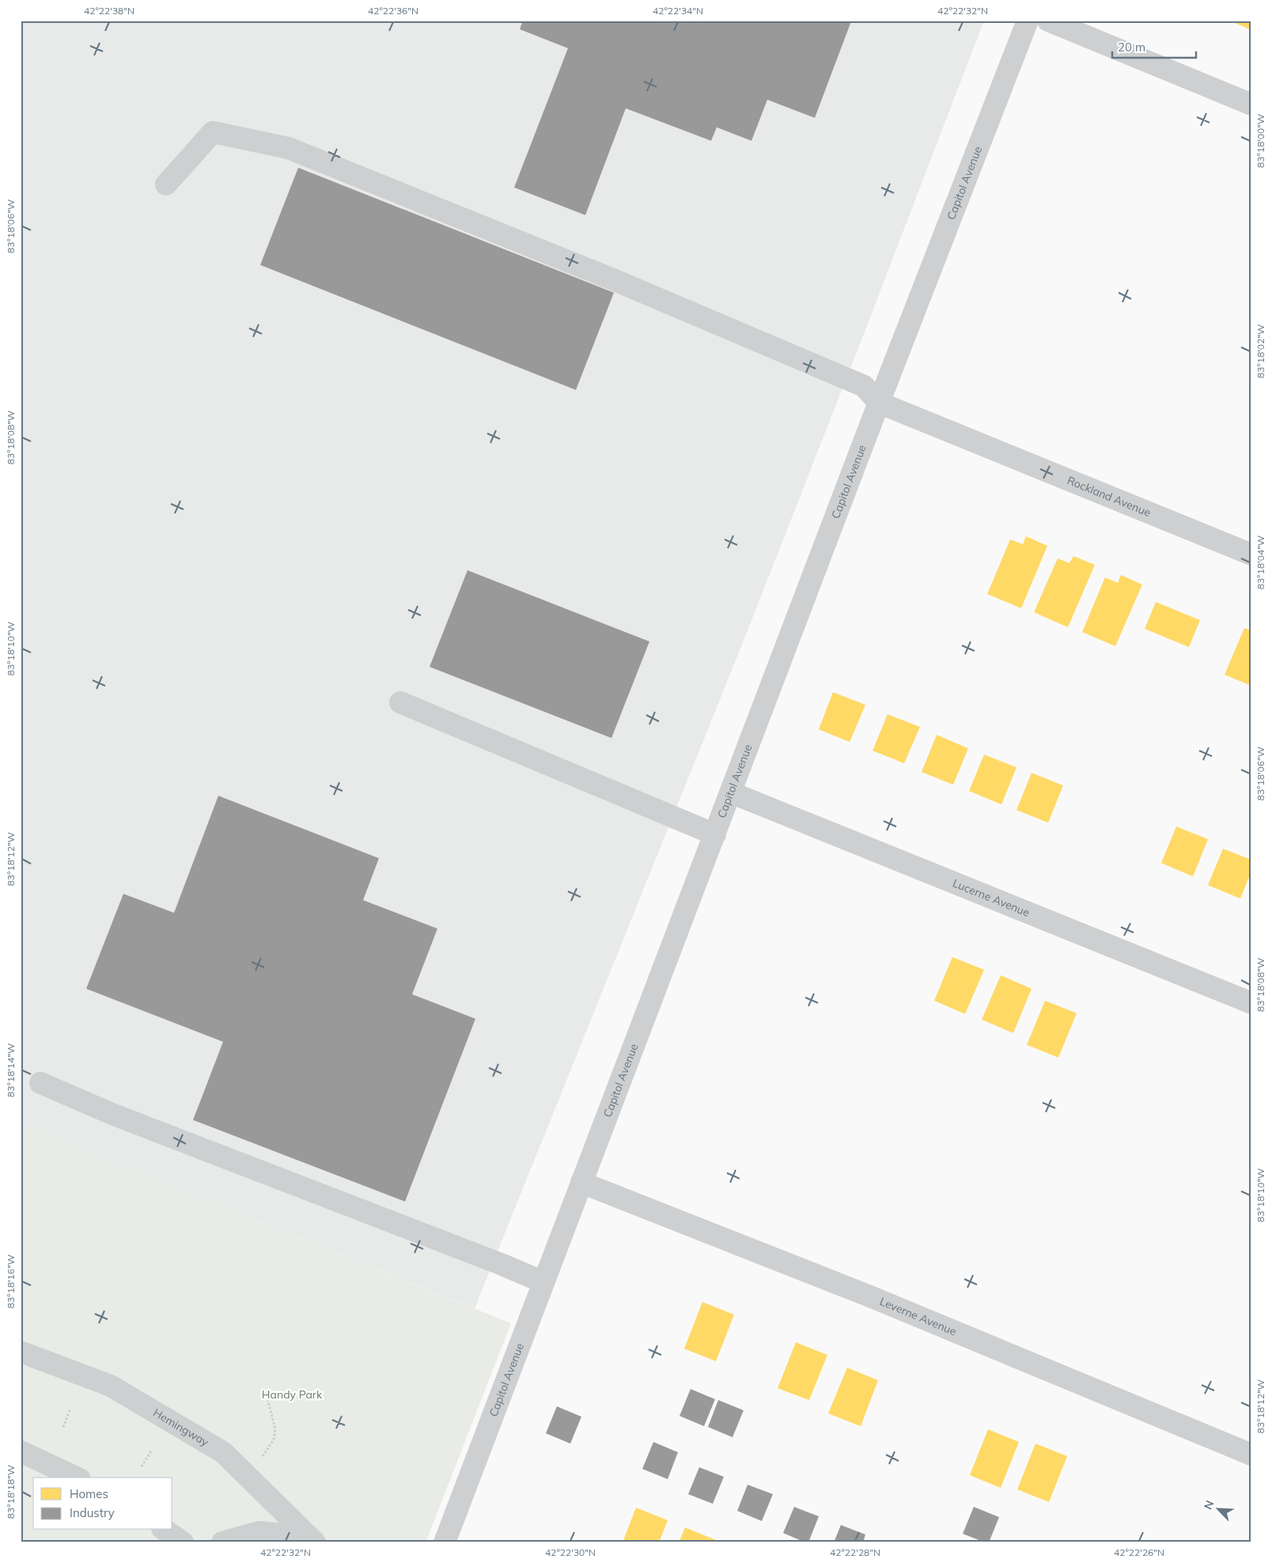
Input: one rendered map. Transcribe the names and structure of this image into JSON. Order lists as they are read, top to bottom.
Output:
{
  "streets": {
    "street": [
      "Capitol Avenue",
      "Rockland Avenue",
      "Lucerne Avenue",
      "Leverne Avenue",
      "Hemingway"
    ]
  },
  "crossings": [
    ["Capitol Avenue", "Rockland Avenue"],
    ["Capitol Avenue", "Lucerne Avenue"],
    ["Capitol Avenue", "Leverne Avenue"]
  ],
  "parks": ["Handy Park"],
  "legend": ["Homes", "Industry"],
  "scale_bar": "20 m",
  "north": "top left",
  "coordinates": [
    "42°22'38\"N",
    "42°22'36\"N",
    "42°22'34\"N",
    "42°22'32\"N",
    "83°18'00\"W",
    "83°18'06\"W",
    "83°18'02\"W",
    "83°18'08\"W",
    "83°18'04\"W",
    "83°18'10\"W",
    "83°18'12\"W",
    "83°18'14\"W",
    "83°18'16\"W",
    "83°18'18\"W",
    "42°22'30\"N",
    "42°22'28\"N",
    "42°22'26\"N"
  ]
}
